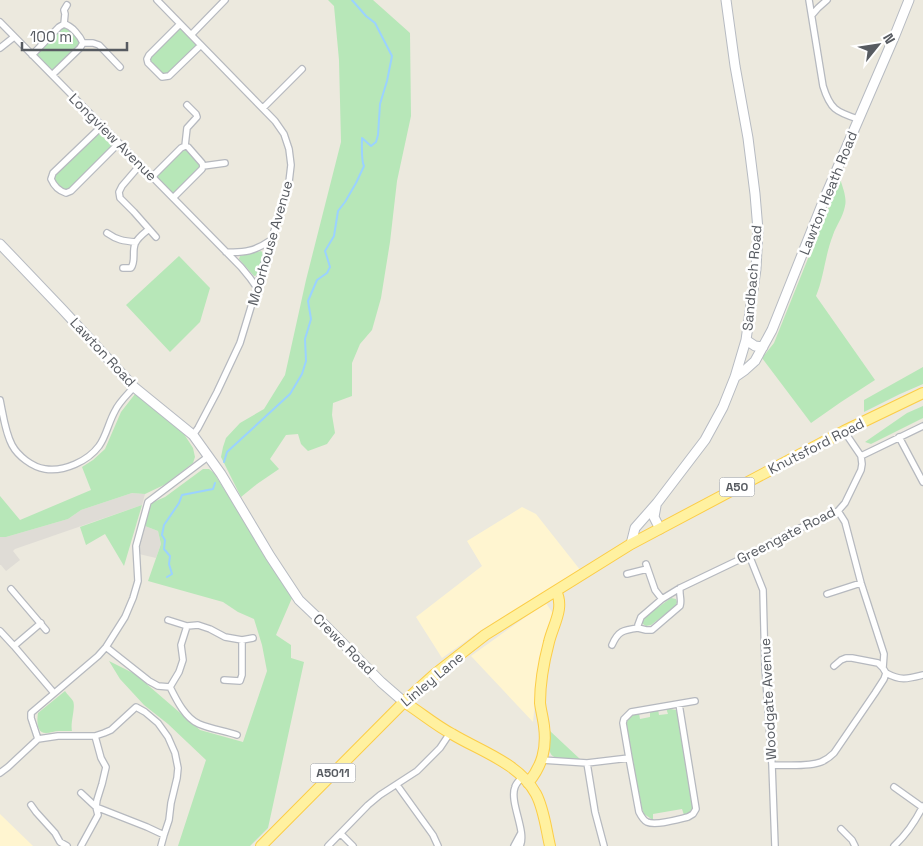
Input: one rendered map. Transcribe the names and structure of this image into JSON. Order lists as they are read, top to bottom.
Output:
{
  "streets": {
    "main road": [
      "Knutsford Road",
      "A50",
      "Crewe Road",
      "Linley Lane",
      "A5011"
    ],
    "street": [
      "Longview Avenue",
      "Lawton Heath Road",
      "Moorhouse Avenue",
      "Sandbach Road",
      "Lawton Road",
      "Greengate Road",
      "Woodgate Avenue"
    ]
  },
  "crossings": [
    ["Longview Avenue", "Moorhouse Avenue"],
    ["Lawton Heath Road", "Sandbach Road"],
    ["Moorhouse Avenue", "Lawton Road"],
    ["Sandbach Road", "Knutsford Road"],
    ["Sandbach Road", "Linley Lane"],
    ["Lawton Road", "Crewe Road"],
    ["Knutsford Road", "Linley Lane"],
    ["Greengate Road", "Woodgate Avenue"],
    ["Crewe Road", "Linley Lane"]
  ],
  "scale_bar": "100 m",
  "north": "top right"
}
